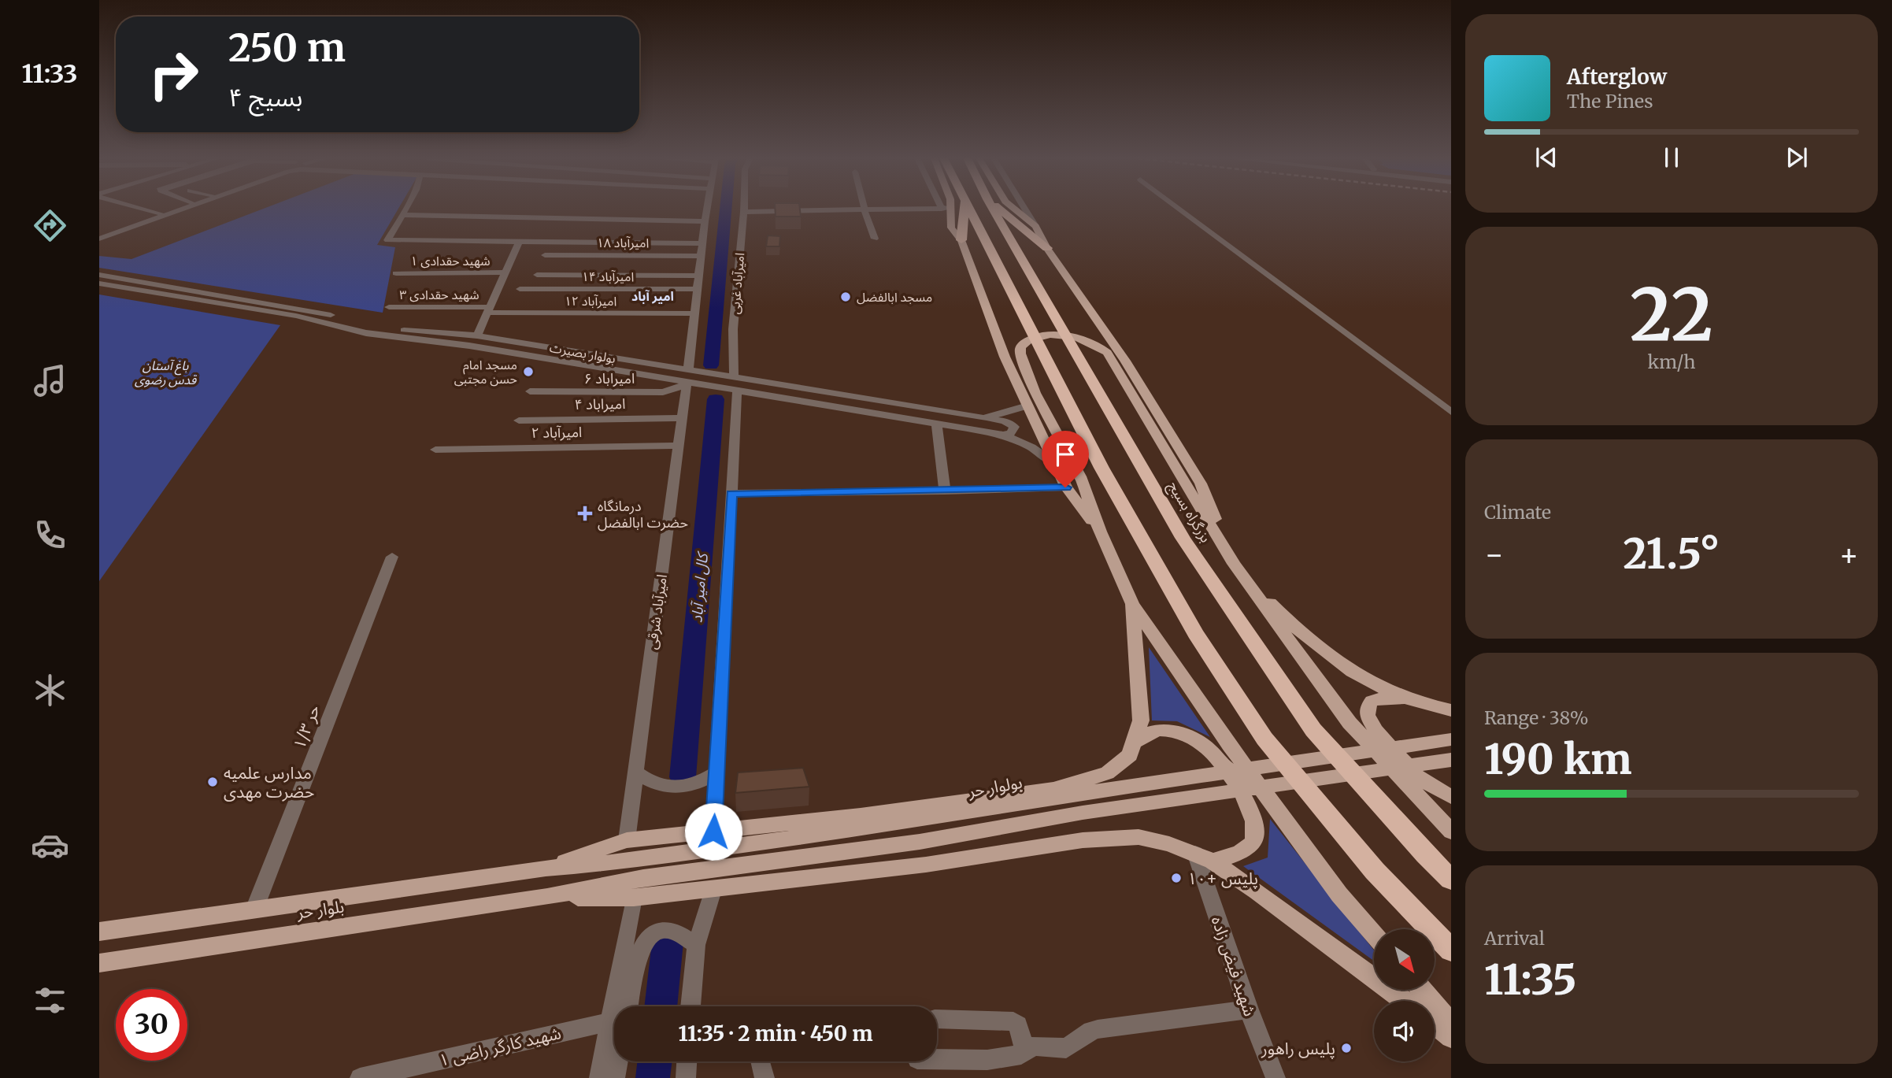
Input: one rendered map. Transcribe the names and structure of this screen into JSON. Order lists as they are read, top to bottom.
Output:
{
  "streets": {
    "highway": ["بزرگراه بسیج"],
    "main road": ["بولوار حر", "بلوار حر"],
    "street": [
      "امیرآباد ۱۸",
      "شهید حقدادی ۱",
      "امیرآباد ۱۴",
      "امیرآباد غربی",
      "شهید حقدادی ۳",
      "امیرآباد ۱۲",
      "بولوار بصیرت",
      "امیراباد ۶",
      "امیراباد ۴",
      "امیرآباد ۲",
      "امیرآباد شرقی",
      "حر ۱/۳",
      "شهید فیض زاده",
      "شهید کارگر راضی ۱"
    ]
  },
  "crossings": [
    ["امیرآباد ۱۸", "امیرآباد شرقی"],
    ["امیرآباد ۱۴", "امیرآباد شرقی"],
    ["امیرآباد غربی", "بولوار بصیرت"],
    ["شهید حقدادی ۳", "امیرآباد ۱۲"],
    ["امیرآباد ۱۲", "امیرآباد شرقی"],
    ["بولوار بصیرت", "امیراباد ۶"],
    ["بولوار بصیرت", "امیرآباد شرقی"],
    ["امیراباد ۶", "امیرآباد شرقی"],
    ["امیراباد ۴", "امیرآباد شرقی"],
    ["امیرآباد ۲", "امیرآباد شرقی"],
    ["حر ۱/۳", "بلوار حر"],
    ["بولوار حر", "بلوار حر"]
  ],
  "districts": ["امیر آباد"],
  "water": ["کال امیر آباد"],
  "parks": ["باغ آستان قدس رضوی"],
  "places": {
    "other": [
      "مسجد ابالفضل",
      "مسجد امام حسن مجتبی",
      "مدارس علمیه حضرت مهدی",
      "پلیس +۱۰",
      "پلیس راهور"
    ],
    "health": ["درمانگاه حضرت ابالفضل"]
  },
  "north": "bottom right",
  "page": {
    "tabs": "11:33",
    "turn": ["250 m", "بسیج ۴"],
    "song": ["Afterglow", "The Pines"],
    "tile": [
      ["22", "km/h"],
      "Climate",
      ["Range · 38%", "190 km"],
      ["Arrival", "11:35"]
    ],
    "heat": ["−", "21.5°", "+"],
    "limit": "30",
    "trip": "11:35 · 2 min · 450 m"
  }
}
